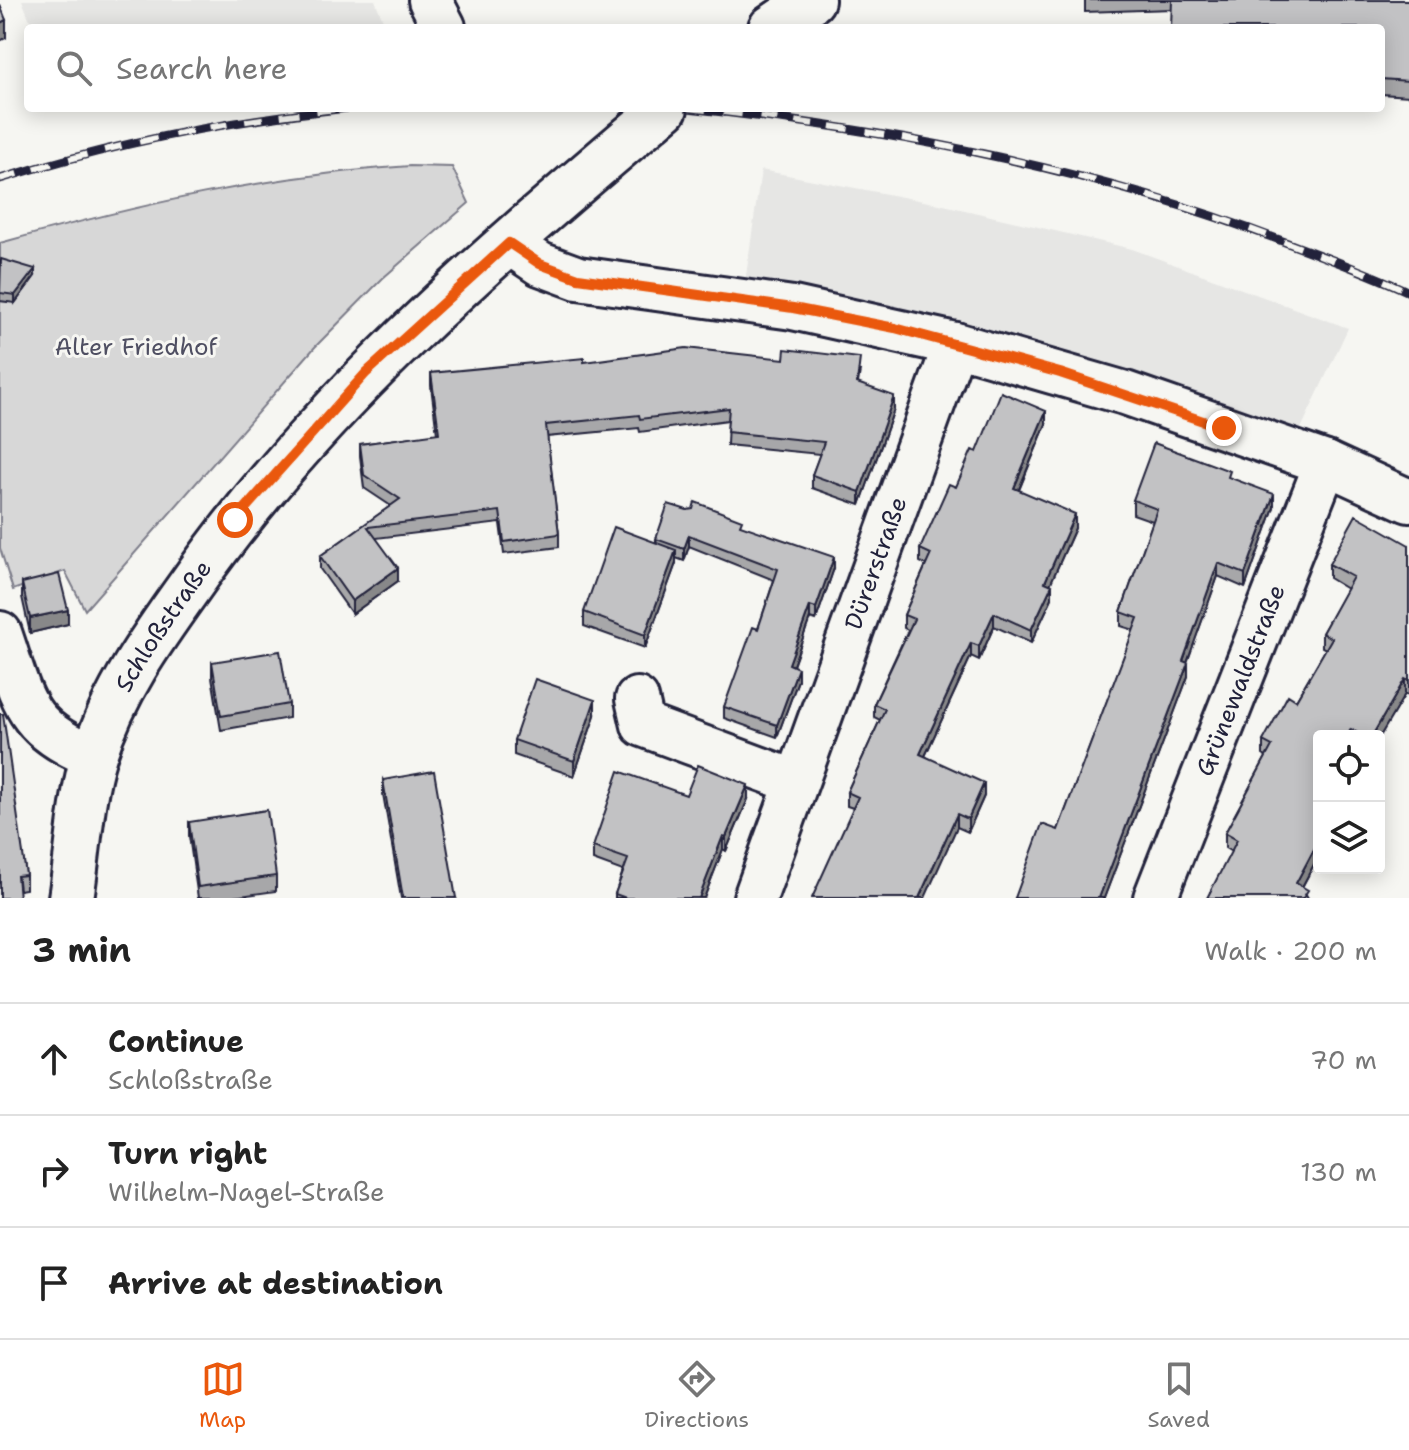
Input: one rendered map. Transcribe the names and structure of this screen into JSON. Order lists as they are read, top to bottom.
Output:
{
  "streets": {
    "street": ["Dürerstraße", "Schloßstraße", "Grünewaldstraße"]
  },
  "parks": ["Alter Friedhof"],
  "page": {
    "search": "Search here",
    "heading": ["3 min", "Walk · 200 m"],
    "list": [
      ["Continue", "Schloßstraße", "70 m"],
      ["Turn right", "Wilhelm-Nagel-Straße", "130 m"],
      "Arrive at destination"
    ],
    "nav": ["Map", "Directions", "Saved"]
  }
}
